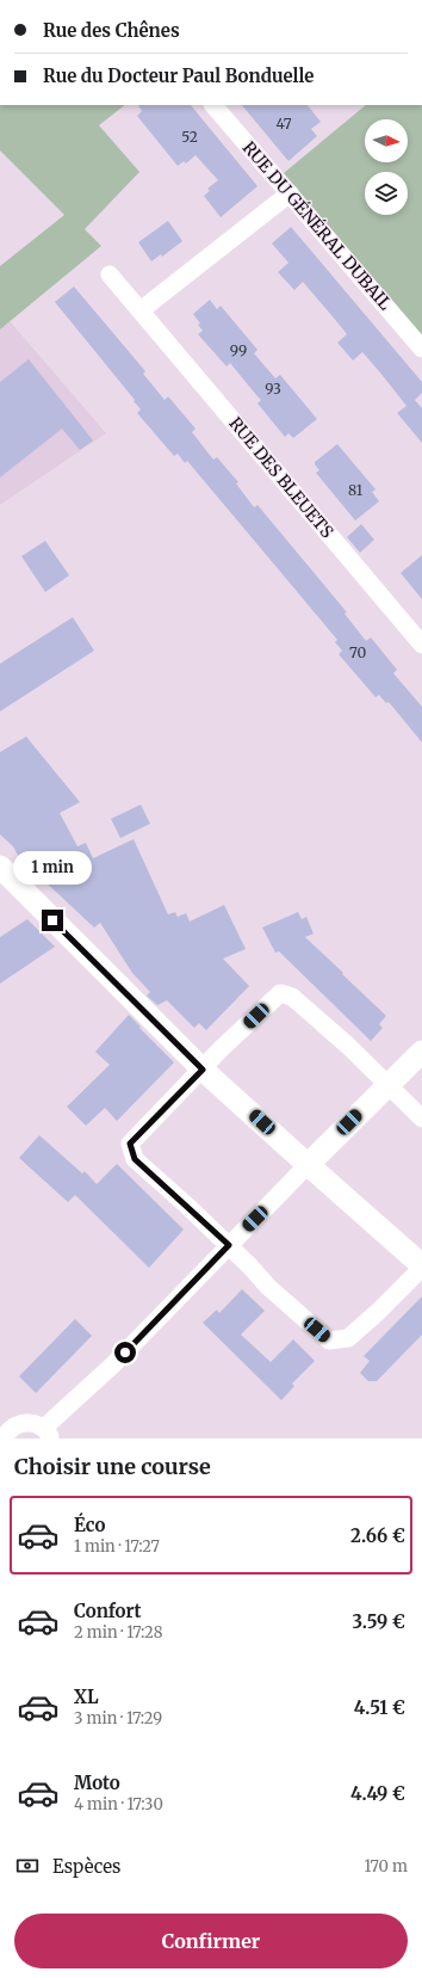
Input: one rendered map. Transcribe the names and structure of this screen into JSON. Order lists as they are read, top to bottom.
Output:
{
  "streets": {
    "street": ["RUE DU GÉNÉRAL DUBAIL", "RUE DES BLEUETS"]
  },
  "house_numbers": [
    "47",
    "52",
    "99",
    "93",
    "81",
    "70"
  ],
  "north": "right",
  "page": {
    "banner": ["Rue des Chênes", "Rue du Docteur Paul Bonduelle"],
    "bubble": "1 min",
    "heading": "Choisir une course",
    "list": [
      {
        "name": "Éco",
        "note": "1 min · 17:27",
        "value": "2.66 €"
      },
      {
        "name": "Confort",
        "note": "2 min · 17:28",
        "value": "3.59 €"
      },
      {
        "name": "XL",
        "note": "3 min · 17:29",
        "value": "4.51 €"
      },
      {
        "name": "Moto",
        "note": "4 min · 17:30",
        "value": "4.49 €"
      }
    ],
    "pay": ["Espèces", "170 m"],
    "buttons": "Confirmer"
  }
}
